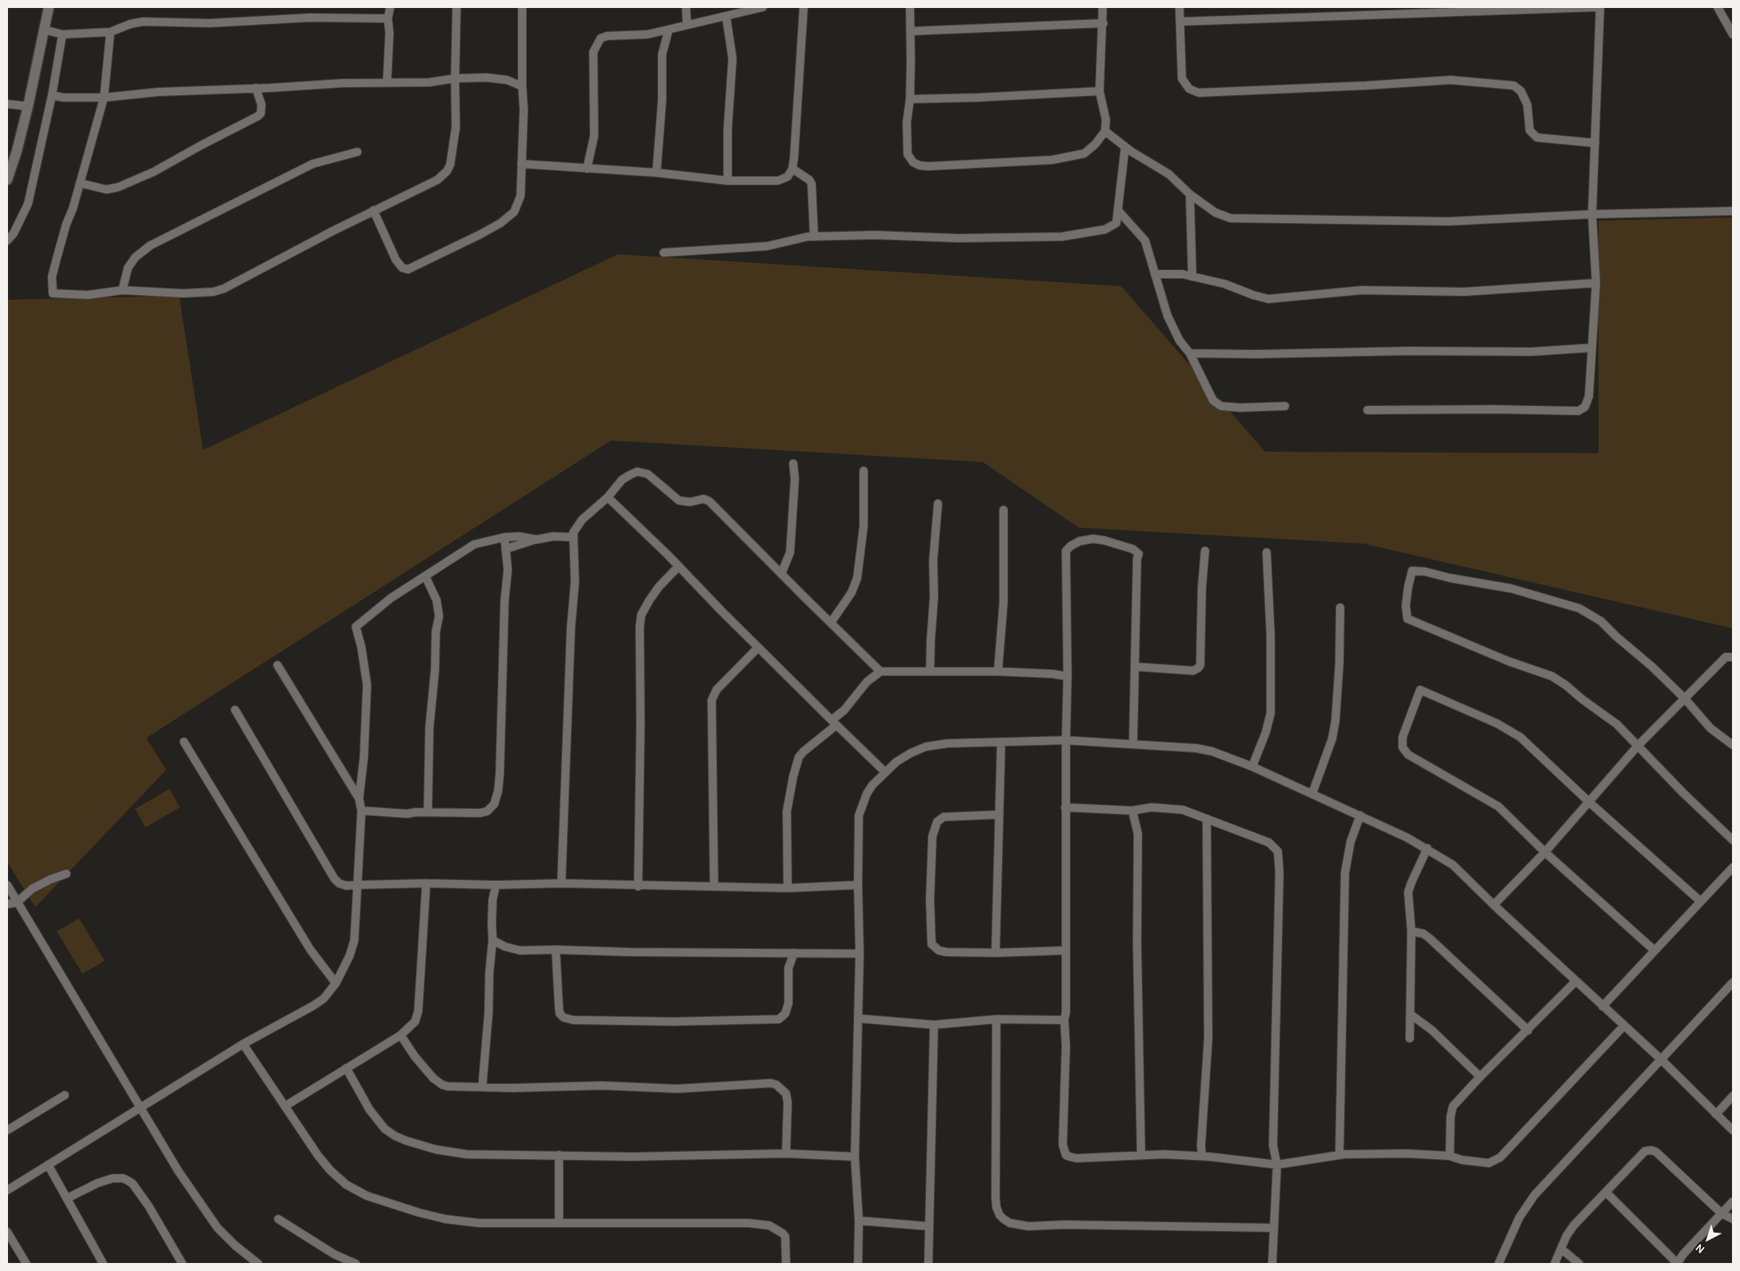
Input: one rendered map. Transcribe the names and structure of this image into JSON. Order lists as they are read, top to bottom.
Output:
{
  "north": "bottom left"
}
